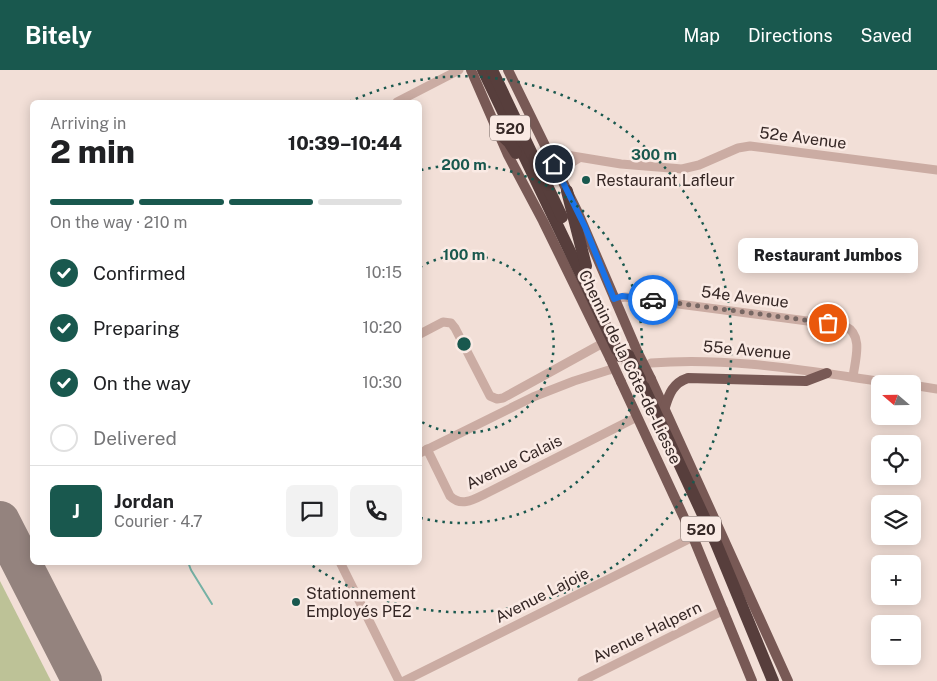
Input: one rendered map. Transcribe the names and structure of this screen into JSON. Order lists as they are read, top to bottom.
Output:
{
  "streets": {
    "highway": ["520"],
    "main road": ["Chemin de la Côte-de-Liesse"],
    "street": [
      "52e Avenue",
      "54e Avenue",
      "55e Avenue",
      "Avenue Calais",
      "Avenue Lajoie",
      "Avenue Halpern"
    ]
  },
  "crossings": [
    ["520", "Chemin de la Côte-de-Liesse"],
    ["52e Avenue", "Chemin de la Côte-de-Liesse"],
    ["54e Avenue", "55e Avenue"],
    ["54e Avenue", "Chemin de la Côte-de-Liesse"],
    ["Chemin de la Côte-de-Liesse", "Avenue Calais"],
    ["Chemin de la Côte-de-Liesse", "Avenue Lajoie"],
    ["Chemin de la Côte-de-Liesse", "Avenue Halpern"]
  ],
  "places": ["Restaurant Lafleur", "Restaurant Jumbos", "Stationnement Employés PE2"],
  "north": "left",
  "page": {
    "header": "Bitely",
    "nav": ["Map", "Directions", "Saved"],
    "heading": ["2 min", "Arriving in", "10:39–10:44"],
    "panel": ["Jordan", "Courier · 4.7"],
    "bar": "On the way · 210 m",
    "bubble": "Restaurant Jumbos",
    "list": [
      ["Confirmed", "10:15"],
      ["Preparing", "10:20"],
      ["On the way", "10:30"],
      "Delivered"
    ],
    "map_buttons": ["+", "−"],
    "round": "J"
  },
  "rings": ["300 m", "200 m", "100 m"]
}
